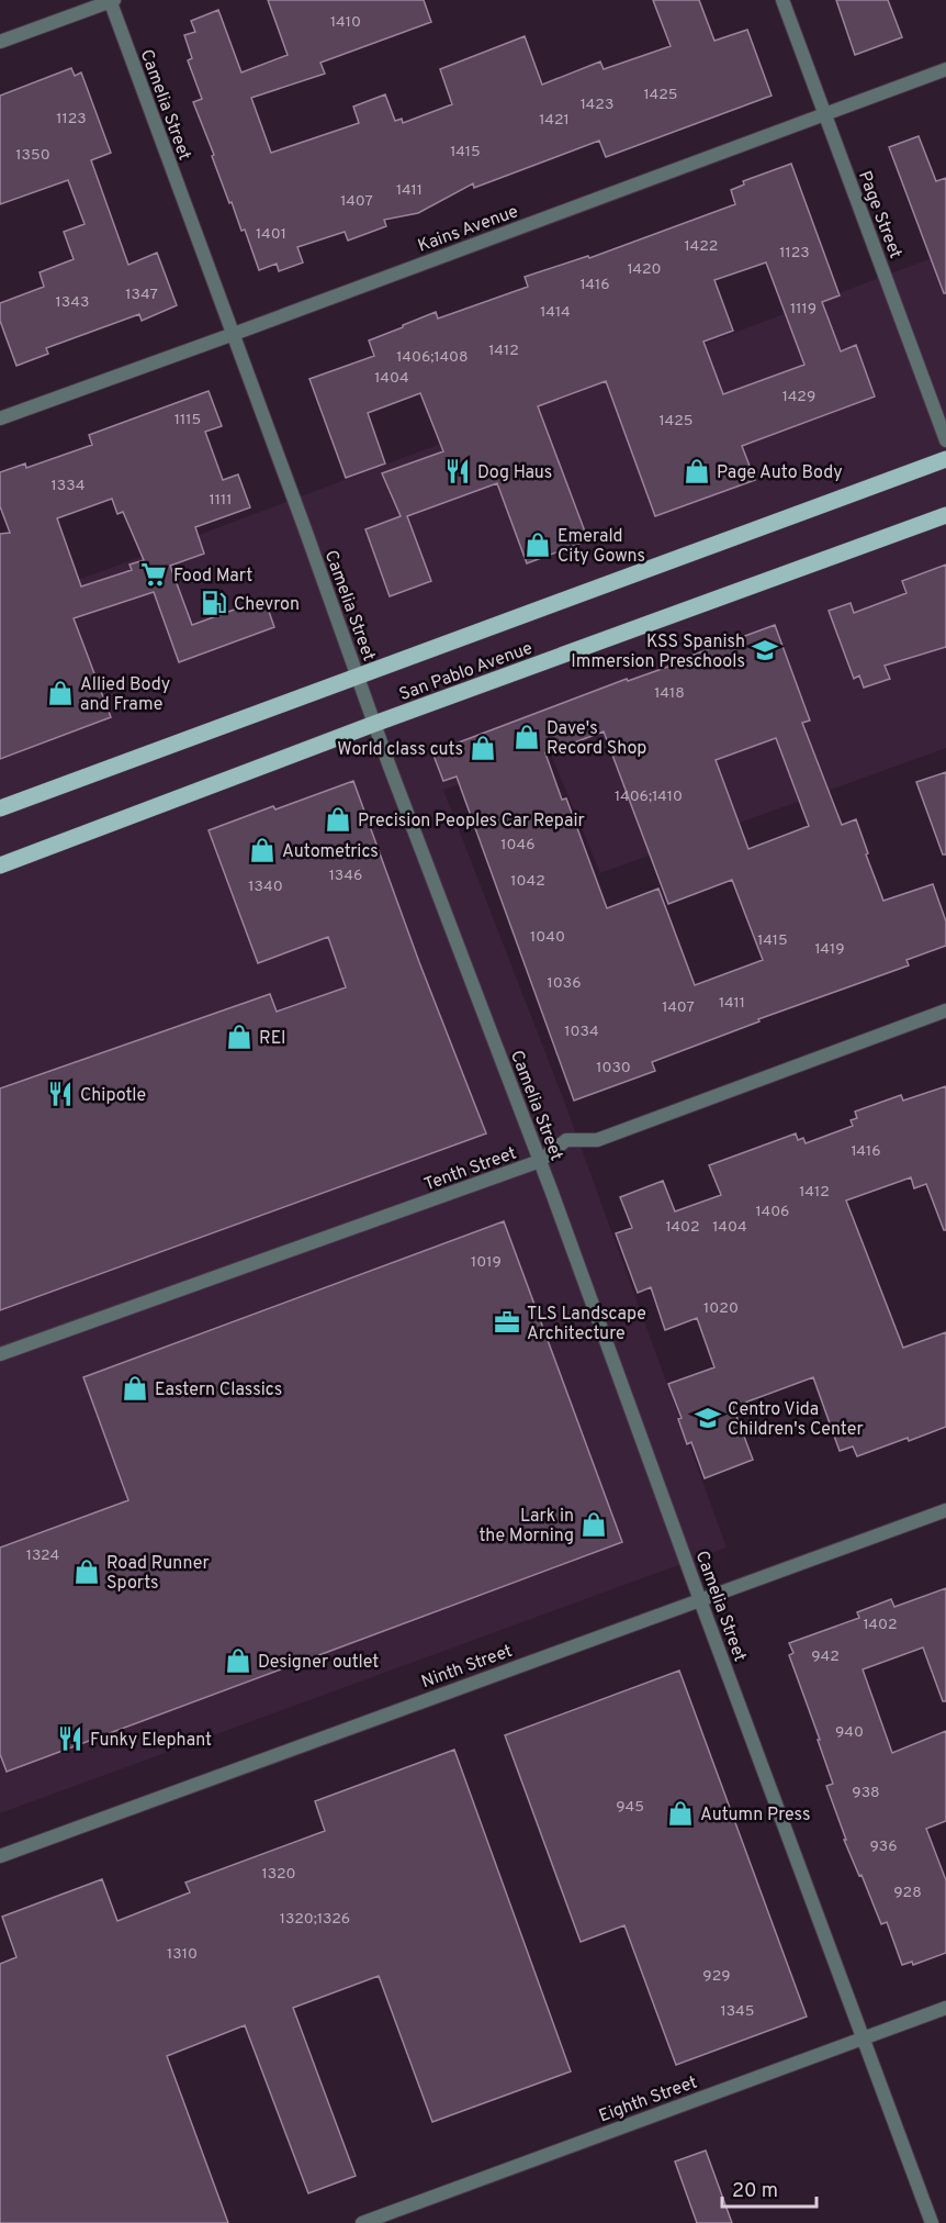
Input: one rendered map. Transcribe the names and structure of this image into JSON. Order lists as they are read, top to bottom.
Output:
{
  "streets": {
    "main road": ["San Pablo Avenue"],
    "street": [
      "Camelia Street",
      "Page Street",
      "Kains Avenue",
      "Tenth Street",
      "Ninth Street",
      "Eighth Street"
    ]
  },
  "crossings": [
    ["Camelia Street", "Kains Avenue"],
    ["Camelia Street", "San Pablo Avenue"],
    ["Camelia Street", "Tenth Street"],
    ["Camelia Street", "Ninth Street"],
    ["Camelia Street", "Eighth Street"],
    ["Page Street", "Kains Avenue"]
  ],
  "places": {
    "restaurant": ["Dog Haus", "Chipotle", "Funky Elephant"],
    "shop": [
      "Page Auto Body",
      "Emerald City Gowns",
      "Allied Body and Frame",
      "Dave's Record Shop",
      "World class cuts",
      "Precision Peoples Car Repair",
      "Autometrics",
      "REI",
      "Eastern Classics",
      "Lark in the Morning",
      "Road Runner Sports",
      "Designer outlet",
      "Autumn Press"
    ],
    "supermarket": ["Food Mart"],
    "fuel station": ["Chevron"],
    "school or university": ["KSS Spanish Immersion Preschools", "Centro Vida Children's Center"],
    "office": ["TLS Landscape Architecture"]
  },
  "house_numbers": [
    "1410",
    "1425",
    "1423",
    "1123",
    "1421",
    "1415",
    "1350",
    "1411",
    "1407",
    "1401",
    "1422",
    "1123",
    "1420",
    "1416",
    "1347",
    "1343",
    "1119",
    "1414",
    "1412",
    "1406;1408",
    "1404",
    "1429",
    "1115",
    "1425",
    "1334",
    "1111",
    "1418",
    "1406;1410",
    "1046",
    "1346",
    "1042",
    "1340",
    "1040",
    "1415",
    "1419",
    "1036",
    "1411",
    "1407",
    "1034",
    "1030",
    "1416",
    "1412",
    "1406",
    "1402",
    "1404",
    "1019",
    "1020",
    "1324",
    "1402",
    "942",
    "940",
    "938",
    "945",
    "936",
    "1320",
    "928",
    "1320;1326",
    "1310",
    "929",
    "1345"
  ],
  "scale_bar": "20 m"
}
